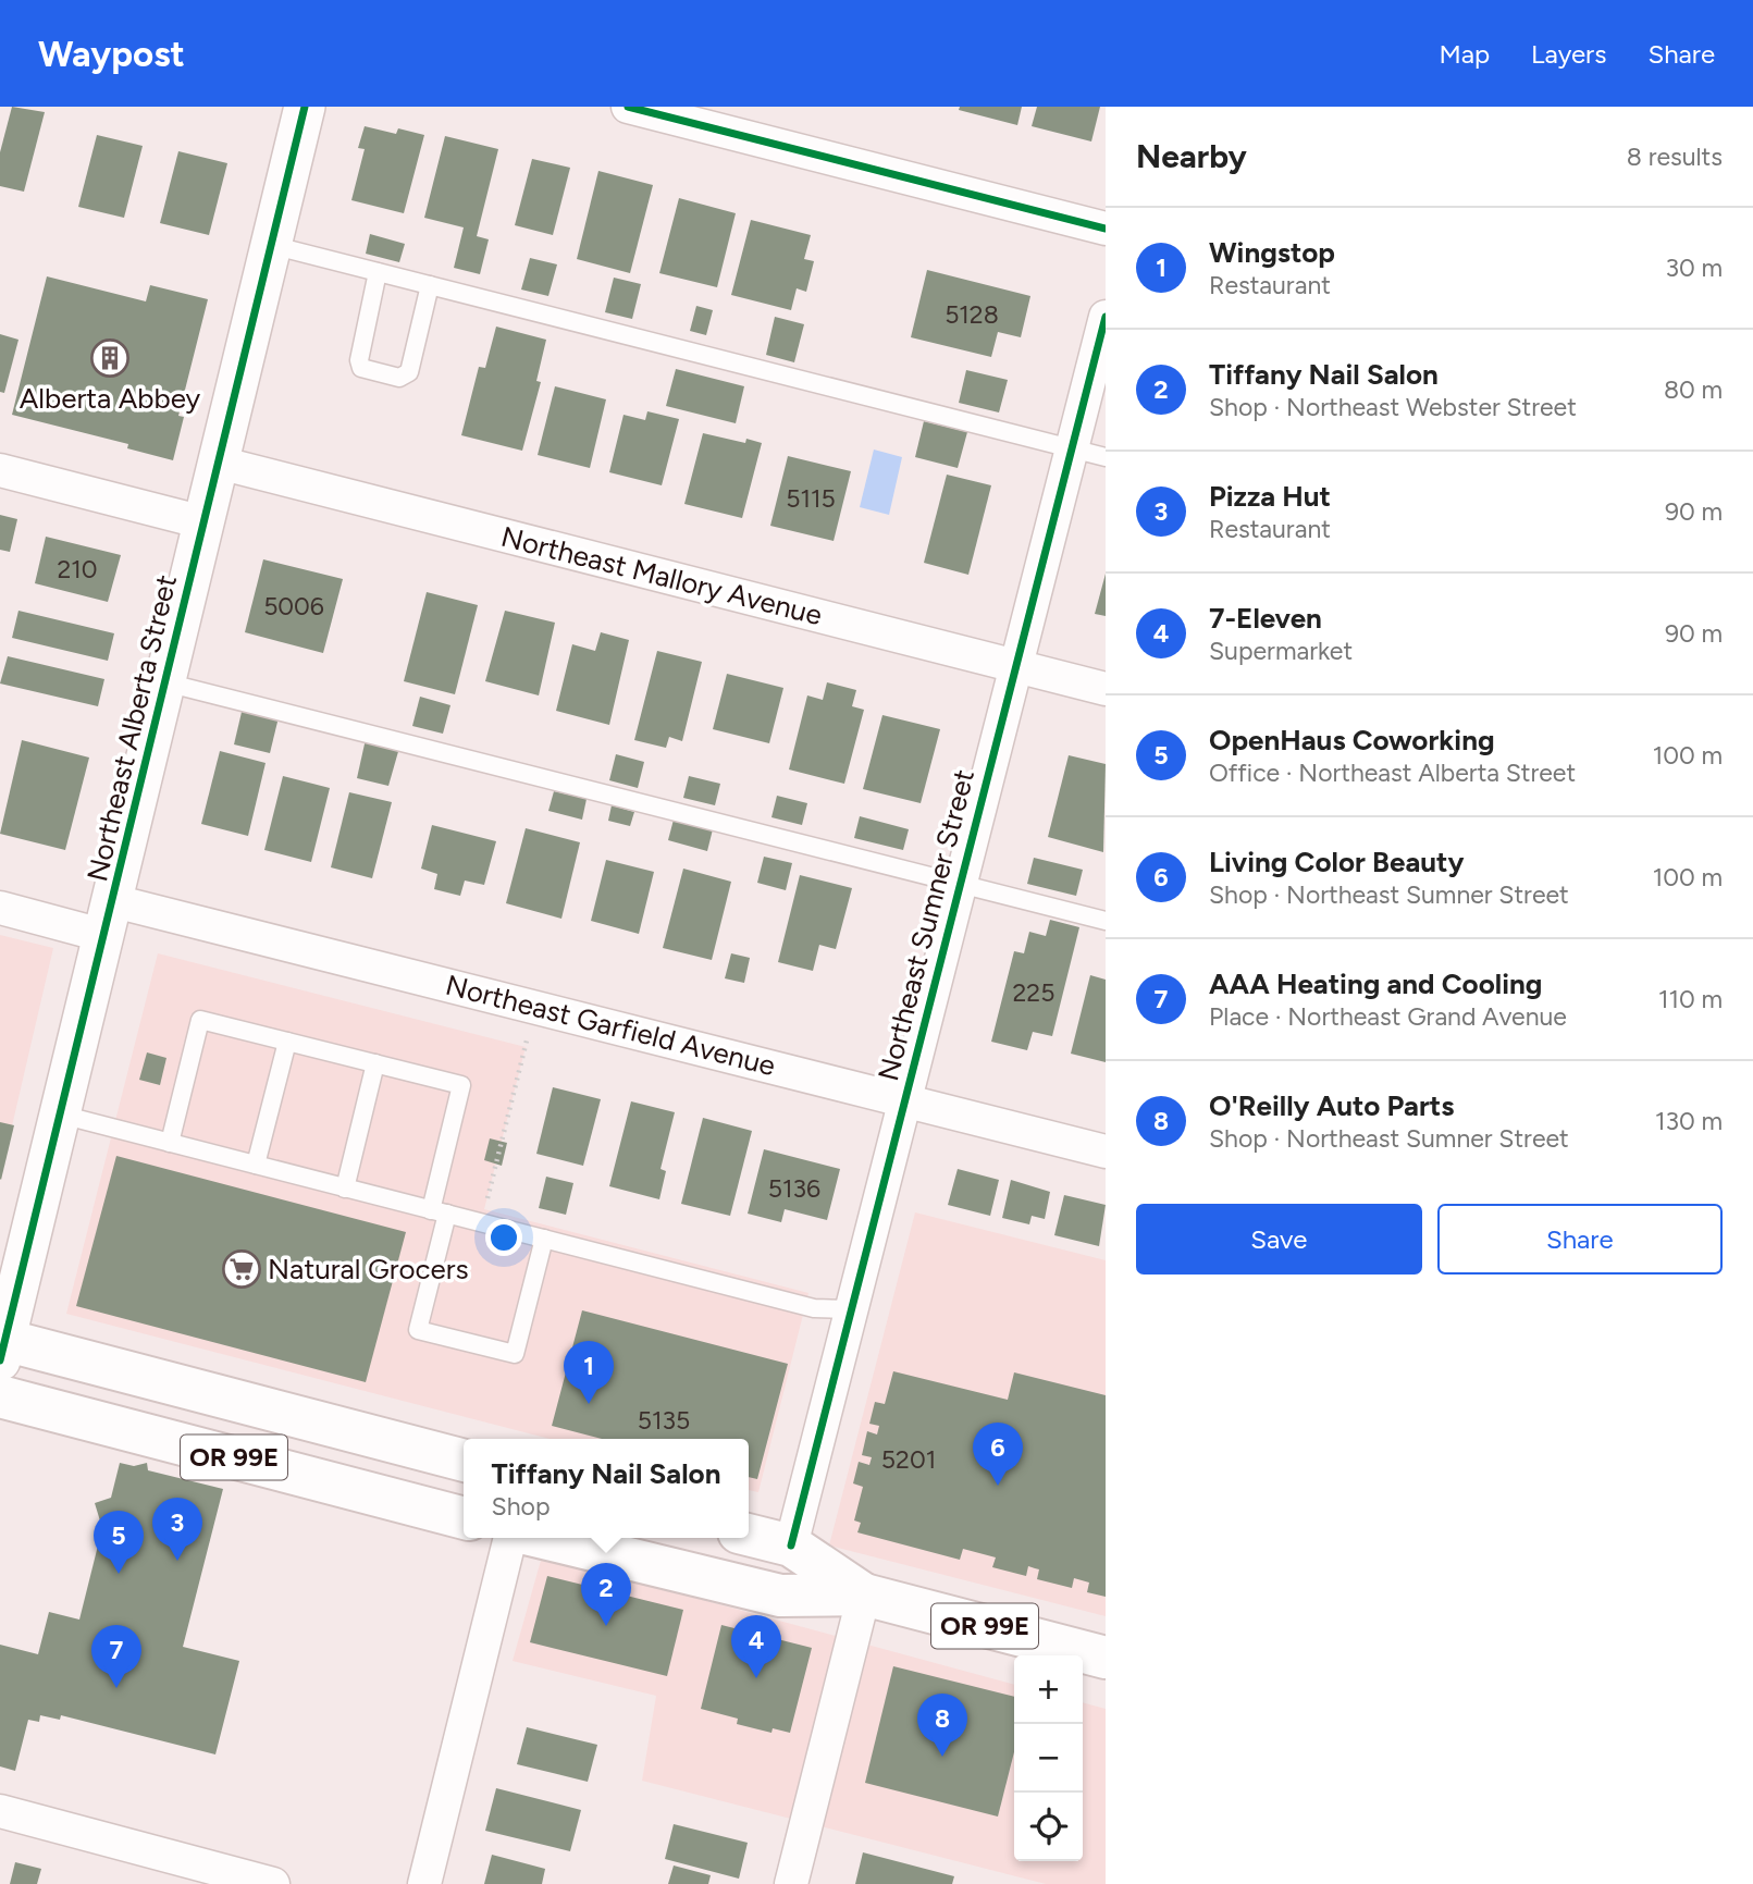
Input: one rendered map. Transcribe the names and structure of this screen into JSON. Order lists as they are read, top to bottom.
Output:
{
  "streets": {
    "main road": ["OR 99E"],
    "street": [
      "Northeast Mallory Avenue",
      "Northeast Alberta Street",
      "Northeast Sumner Street",
      "Northeast Garfield Avenue"
    ]
  },
  "crossings": [
    ["Northeast Mallory Avenue", "Northeast Alberta Street"],
    ["Northeast Mallory Avenue", "Northeast Sumner Street"],
    ["Northeast Alberta Street", "Northeast Garfield Avenue"],
    ["Northeast Alberta Street", "OR 99E"],
    ["Northeast Sumner Street", "Northeast Garfield Avenue"],
    ["Northeast Sumner Street", "OR 99E"]
  ],
  "places": {
    "building": ["Alberta Abbey"],
    "supermarket": ["Natural Grocers"]
  },
  "house_numbers": [
    "5128",
    "5115",
    "210",
    "5006",
    "225",
    "5136",
    "5135",
    "5201"
  ],
  "page": {
    "header": "Waypost",
    "nav": ["Map", "Layers", "Share"],
    "heading": ["Nearby", "8 results"],
    "list": [
      {
        "mark": "1",
        "name": "Wingstop",
        "note": "Restaurant",
        "value": "30 m"
      },
      {
        "mark": "2",
        "name": "Tiffany Nail Salon",
        "note": "Shop · Northeast Webster Street",
        "value": "80 m"
      },
      {
        "mark": "3",
        "name": "Pizza Hut",
        "note": "Restaurant",
        "value": "90 m"
      },
      {
        "mark": "4",
        "name": "7-Eleven",
        "note": "Supermarket",
        "value": "90 m"
      },
      {
        "mark": "5",
        "name": "OpenHaus Coworking",
        "note": "Office · Northeast Alberta Street",
        "value": "100 m"
      },
      {
        "mark": "6",
        "name": "Living Color Beauty",
        "note": "Shop · Northeast Sumner Street",
        "value": "100 m"
      },
      {
        "mark": "7",
        "name": "AAA Heating and Cooling",
        "note": "Place · Northeast Grand Avenue",
        "value": "110 m"
      },
      {
        "mark": "8",
        "name": "O'Reilly Auto Parts",
        "note": "Shop · Northeast Sumner Street",
        "value": "130 m"
      }
    ],
    "buttons": ["Save", "Share"],
    "pins": [
      "1",
      "6",
      "3",
      "5",
      "2",
      "4",
      "7",
      "8"
    ],
    "popup": ["Tiffany Nail Salon", "Shop"],
    "map_buttons": ["+", "−"]
  }
}
